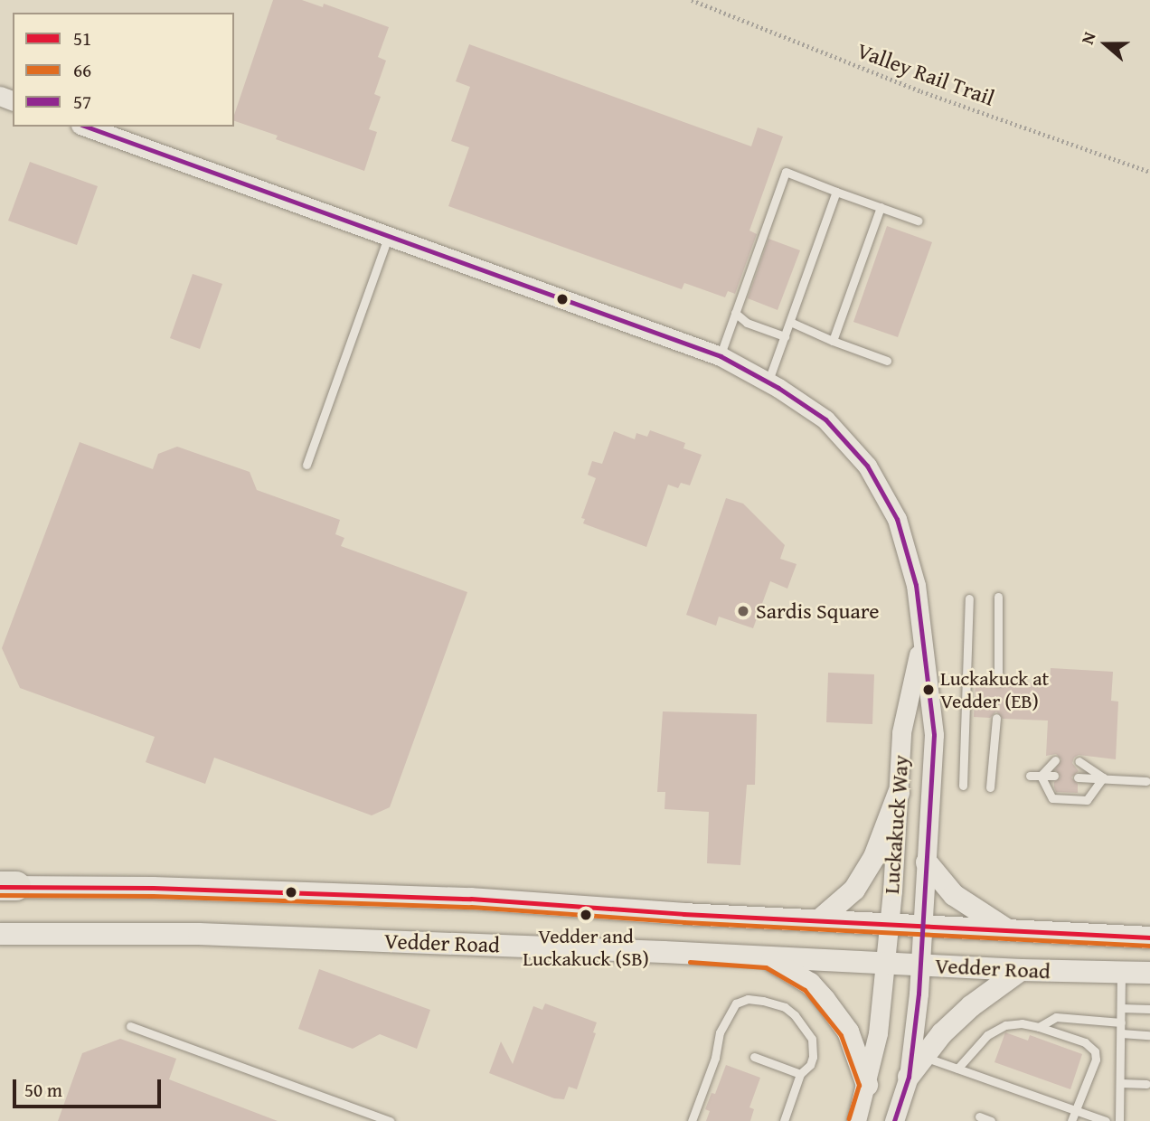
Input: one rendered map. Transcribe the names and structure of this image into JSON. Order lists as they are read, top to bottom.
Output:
{
  "streets": {
    "main road": ["Vedder Road"],
    "street": ["Luckakuck Way"],
    "path": ["Valley Rail Trail"]
  },
  "crossings": [
    ["Luckakuck Way", "Vedder Road"]
  ],
  "places": ["Sardis Square", "Luckakuck at Vedder (EB)", "Vedder and Luckakuck (SB)"],
  "lines": ["transit line 57", "transit line 51", "transit line 66"],
  "legend": ["51", "66", "57"],
  "scale_bar": "50 m",
  "north": "left"
}
